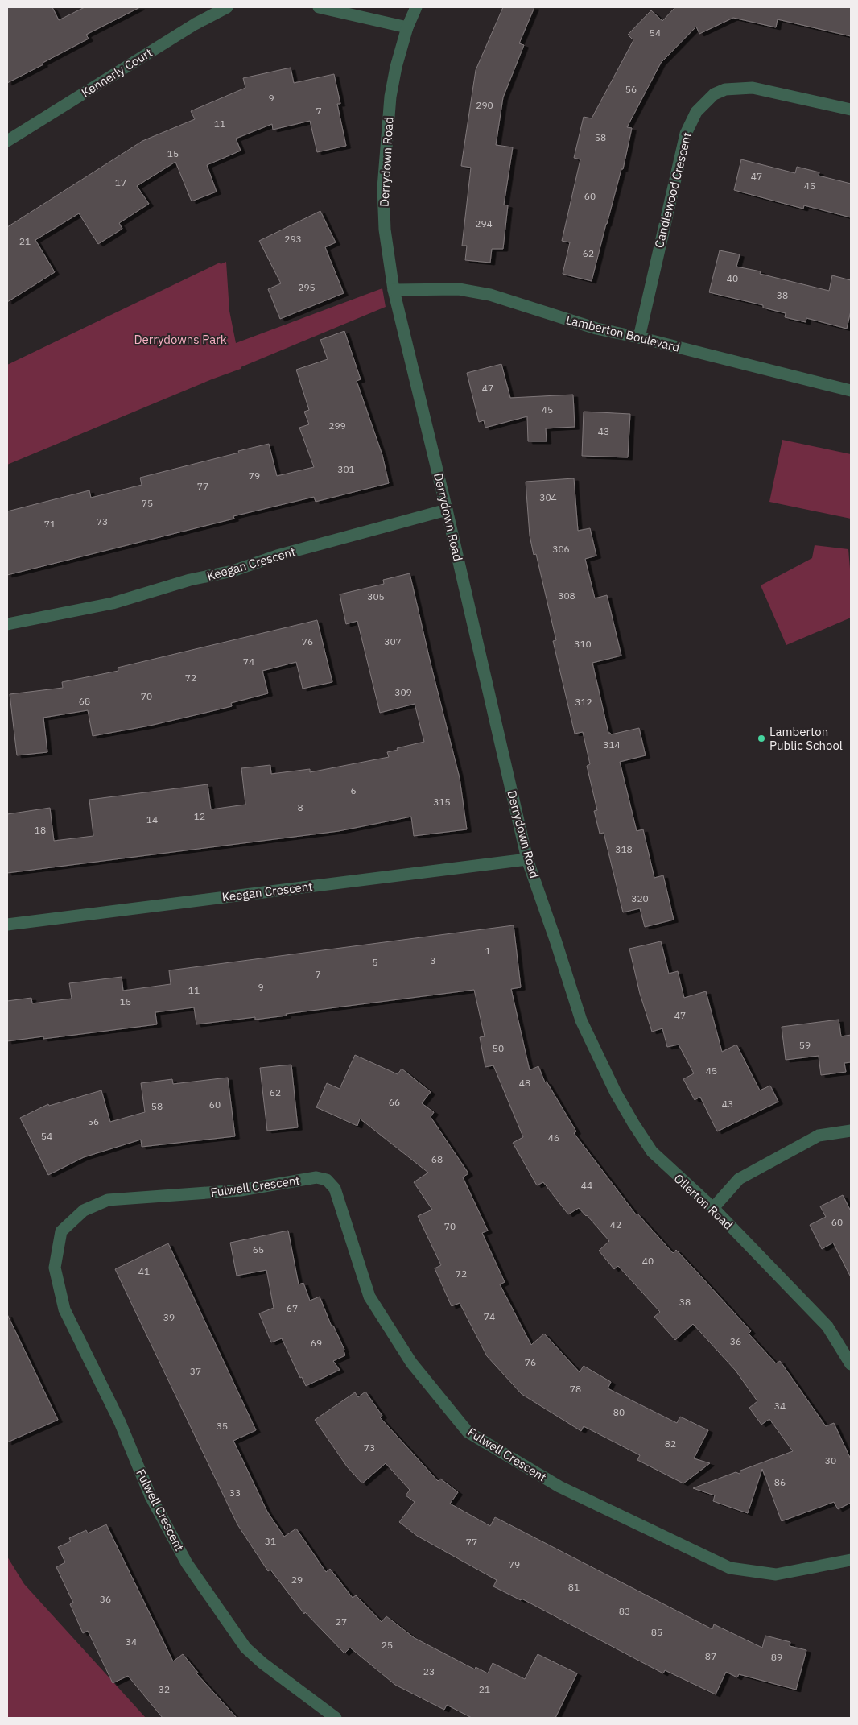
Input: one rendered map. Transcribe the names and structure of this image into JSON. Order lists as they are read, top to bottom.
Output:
{
  "streets": {
    "street": [
      "Kennerly Court",
      "Derrydown Road",
      "Candlewood Crescent",
      "Lamberton Boulevard",
      "Keegan Crescent",
      "Fulwell Crescent",
      "Ollerton Road"
    ]
  },
  "crossings": [
    ["Derrydown Road", "Lamberton Boulevard"],
    ["Derrydown Road", "Keegan Crescent"],
    ["Derrydown Road", "Ollerton Road"],
    ["Candlewood Crescent", "Lamberton Boulevard"]
  ],
  "parks": ["Derrydowns Park"],
  "places": ["Lamberton Public School"],
  "house_numbers": [
    "54",
    "56",
    "9",
    "290",
    "7",
    "11",
    "58",
    "15",
    "47",
    "17",
    "45",
    "60",
    "294",
    "293",
    "21",
    "62",
    "40",
    "295",
    "38",
    "47",
    "45",
    "299",
    "43",
    "301",
    "79",
    "77",
    "304",
    "75",
    "73",
    "71",
    "306",
    "308",
    "305",
    "76",
    "307",
    "310",
    "74",
    "72",
    "309",
    "70",
    "68",
    "312",
    "314",
    "6",
    "315",
    "8",
    "12",
    "14",
    "18",
    "318",
    "320",
    "1",
    "3",
    "5",
    "7",
    "9",
    "11",
    "15",
    "47",
    "59",
    "50",
    "45",
    "48",
    "62",
    "66",
    "43",
    "60",
    "58",
    "56",
    "54",
    "46",
    "68",
    "44",
    "60",
    "42",
    "70",
    "65",
    "40",
    "41",
    "72",
    "38",
    "67",
    "74",
    "39",
    "36",
    "69",
    "76",
    "37",
    "78",
    "34",
    "80",
    "35",
    "82",
    "73",
    "30",
    "86",
    "33",
    "31",
    "77",
    "79",
    "29",
    "81",
    "36",
    "83",
    "27",
    "85",
    "34",
    "25",
    "87",
    "89",
    "23",
    "32",
    "21"
  ]
}
